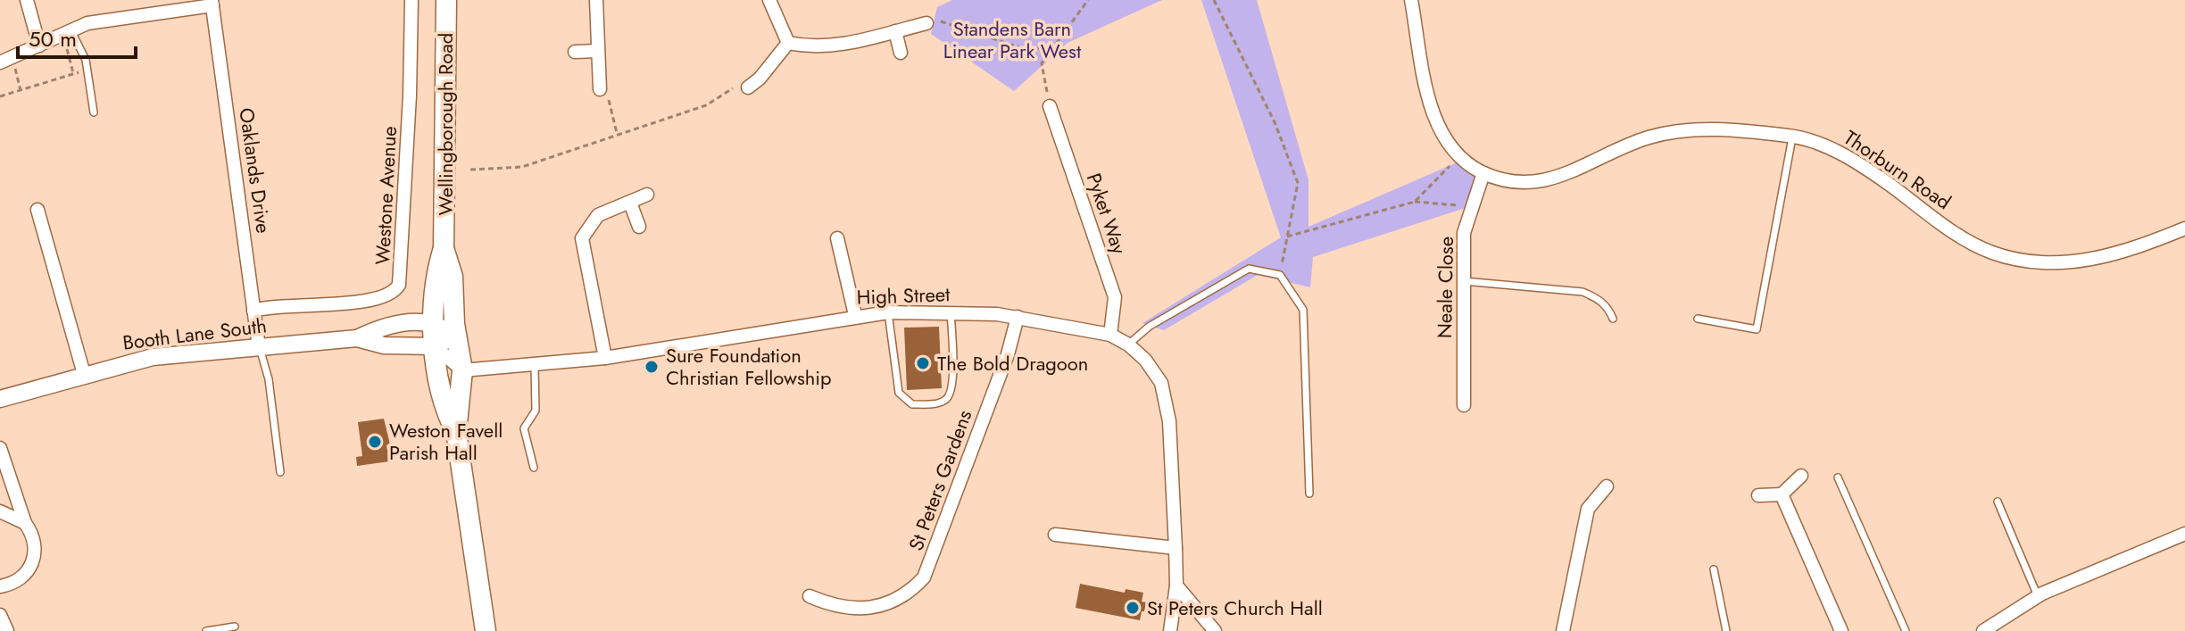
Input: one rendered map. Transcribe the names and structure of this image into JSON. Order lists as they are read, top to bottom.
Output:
{
  "streets": {
    "main road": ["Wellingborough Road"],
    "street": [
      "Thorburn Road",
      "Oaklands Drive",
      "Westone Avenue",
      "Pyket Way",
      "Neale Close",
      "High Street",
      "Booth Lane South",
      "St Peters Gardens"
    ]
  },
  "crossings": [
    ["Wellingborough Road", "High Street"],
    ["Wellingborough Road", "Booth Lane South"],
    ["Thorburn Road", "Neale Close"],
    ["Oaklands Drive", "Westone Avenue"],
    ["Oaklands Drive", "Booth Lane South"],
    ["Pyket Way", "High Street"],
    ["High Street", "St Peters Gardens"]
  ],
  "parks": ["Standens Barn Linear Park West"],
  "places": [
    "The Bold Dragoon",
    "Sure Foundation Christian Fellowship",
    "Weston Favell Parish Hall",
    "St Peters Church Hall"
  ],
  "scale_bar": "50 m"
}
